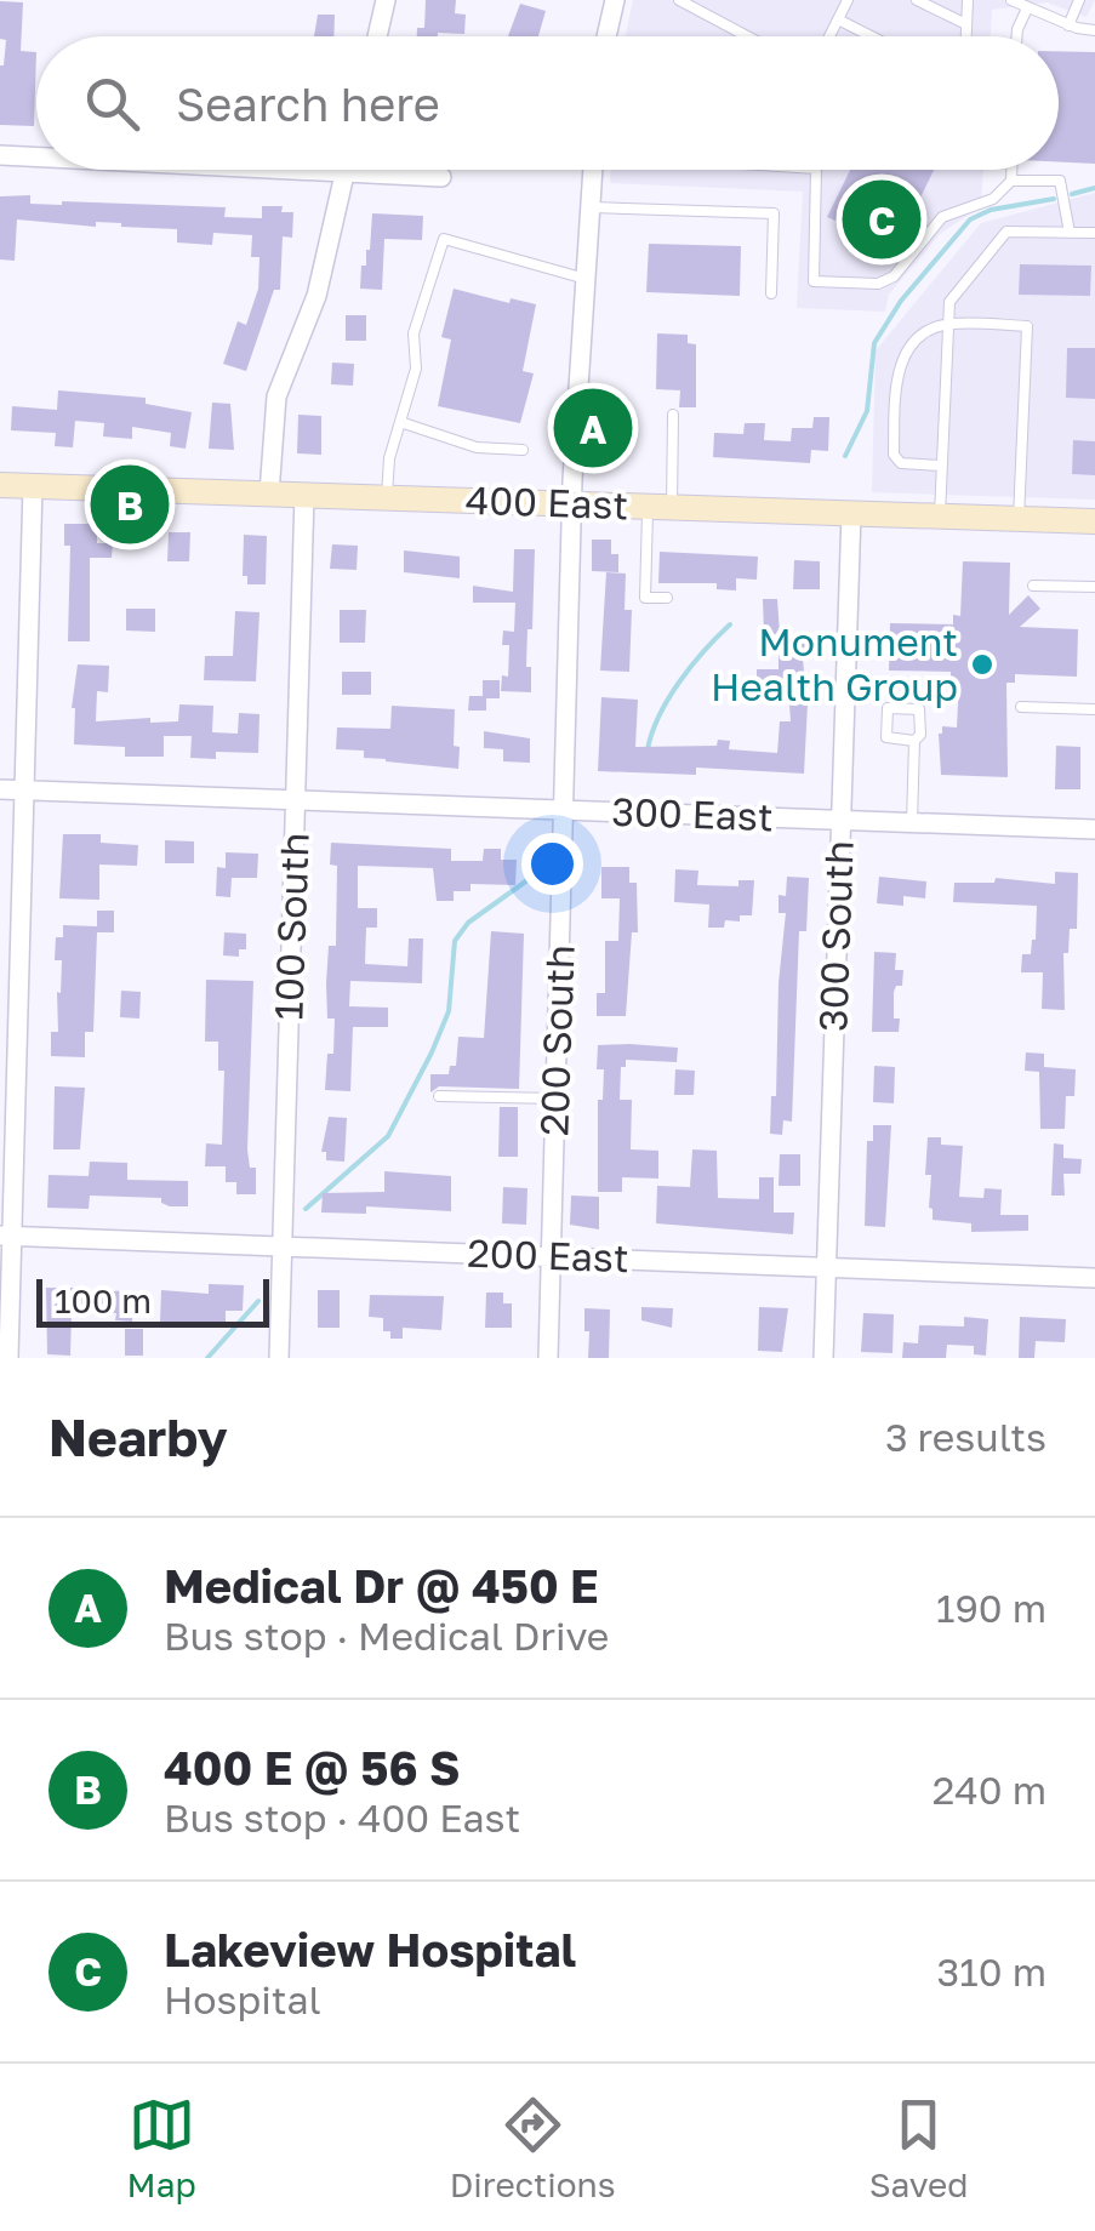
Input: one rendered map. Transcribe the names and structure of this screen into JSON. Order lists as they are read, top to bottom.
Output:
{
  "streets": {
    "main road": ["400 East"],
    "street": [
      "300 East",
      "100 South",
      "300 South",
      "200 South",
      "200 East"
    ]
  },
  "crossings": [
    ["400 East", "100 South"],
    ["400 East", "300 South"],
    ["400 East", "200 South"],
    ["300 East", "100 South"],
    ["300 East", "300 South"],
    ["300 East", "200 South"],
    ["100 South", "200 East"],
    ["300 South", "200 East"],
    ["200 South", "200 East"]
  ],
  "places": ["Monument Health Group"],
  "scale_bar": "100 m",
  "page": {
    "search": "Search here",
    "pins": ["C", "A", "B"],
    "scale": "100 m",
    "heading": ["Nearby", "3 results"],
    "list": [
      {
        "mark": "A",
        "name": "Medical Dr @ 450 E",
        "note": "Bus stop · Medical Drive",
        "value": "190 m"
      },
      {
        "mark": "B",
        "name": "400 E @ 56 S",
        "note": "Bus stop · 400 East",
        "value": "240 m"
      },
      {
        "mark": "C",
        "name": "Lakeview Hospital",
        "note": "Hospital",
        "value": "310 m"
      }
    ],
    "nav": ["Map", "Directions", "Saved"]
  }
}
